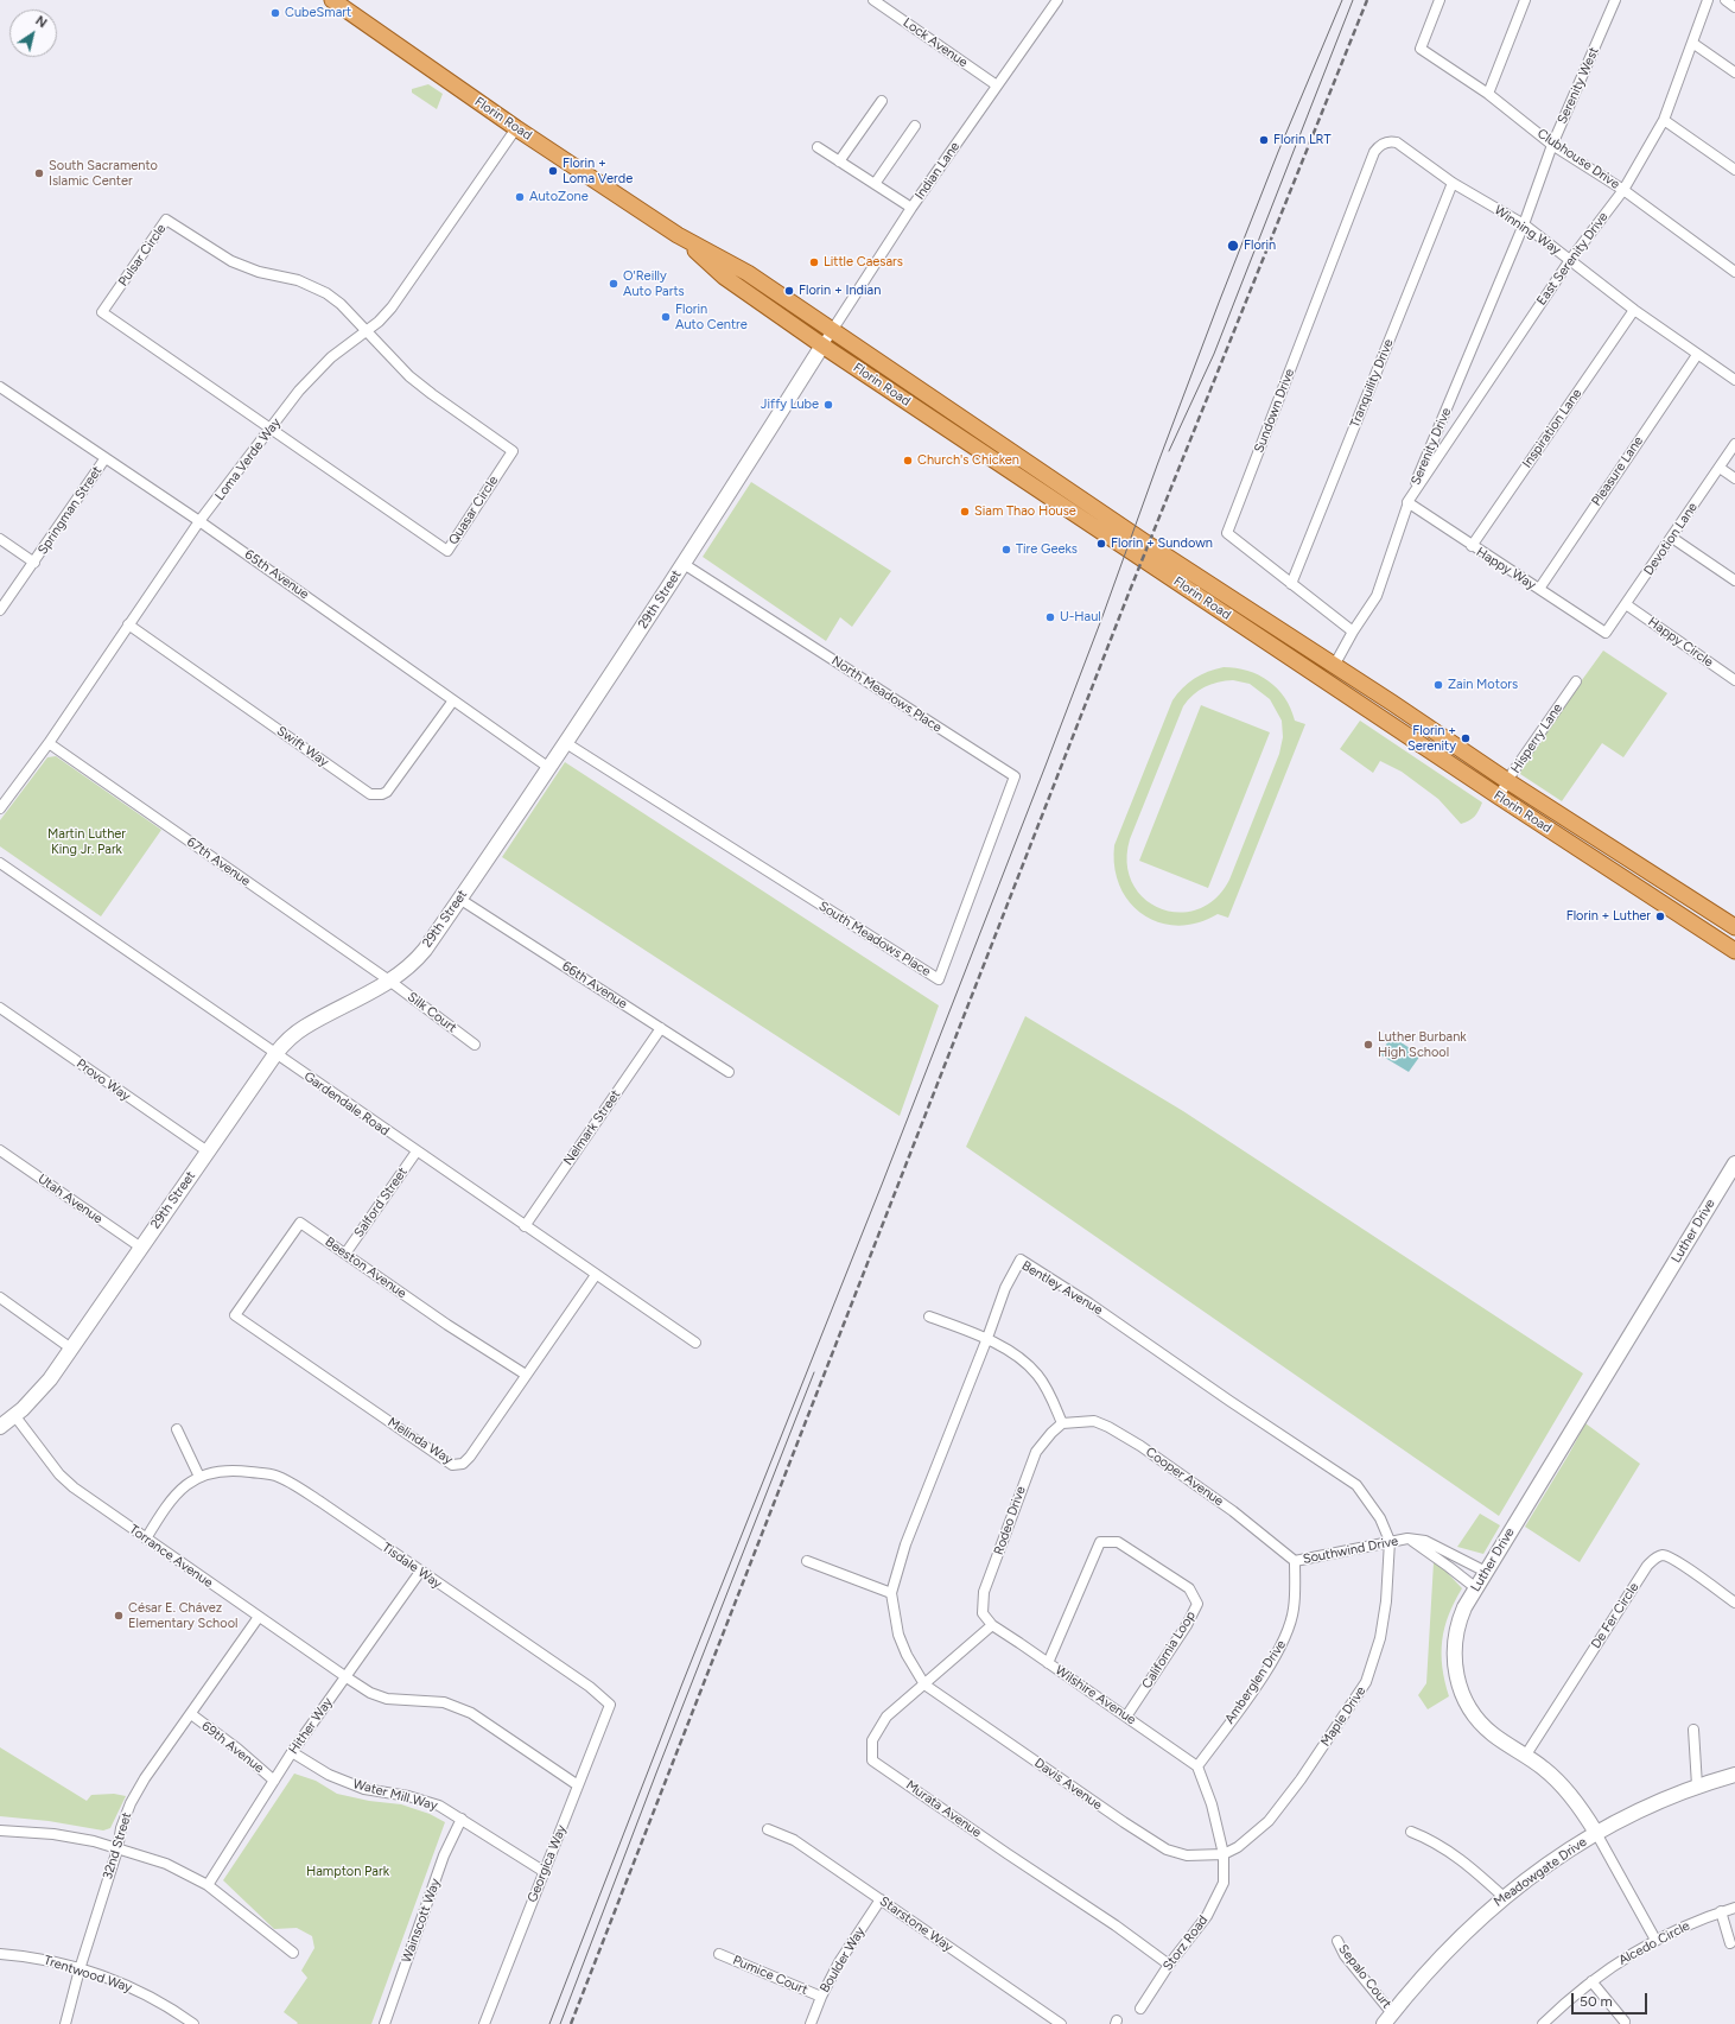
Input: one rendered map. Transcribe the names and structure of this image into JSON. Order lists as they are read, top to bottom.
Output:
{
  "streets": {
    "main road": ["Florin Road"],
    "street": [
      "Lock Avenue",
      "Serenity West",
      "Clubhouse Drive",
      "Indian Lane",
      "Winning Way",
      "Pulsar Circle",
      "East Serenity Drive",
      "Tranquility Drive",
      "Sundown Drive",
      "Inspiration Lane",
      "Serenity Drive",
      "Loma Verde Way",
      "Pleasure Lane",
      "Springman Street",
      "Quasar Circle",
      "Devotion Lane",
      "Happy Way",
      "65th Avenue",
      "29th Street",
      "Happy Circle",
      "North Meadows Place",
      "Hisperry Lane",
      "Swift Way",
      "67th Avenue",
      "South Meadows Place",
      "66th Avenue",
      "Silk Court",
      "Provo Way",
      "Gardendale Road",
      "Nelmark Street",
      "Utah Avenue",
      "Salford Street",
      "Luther Drive",
      "Beeston Avenue",
      "Bentley Avenue",
      "Melinda Way",
      "Cooper Avenue",
      "Rodeo Drive",
      "Southwind Drive",
      "Torrance Avenue",
      "Tisdale Way",
      "De Fer Circle",
      "California Loop",
      "Amberglen Drive",
      "Wilshire Avenue",
      "Maple Drive",
      "Hither Way",
      "69th Avenue",
      "Davis Avenue",
      "Water Mill Way",
      "Murata Avenue",
      "32nd Street",
      "Georgica Way",
      "Meadowgate Drive",
      "Wainscott Way",
      "Starstone Way",
      "Storz Road",
      "Alcedo Circle",
      "Boulder Way",
      "Trentwood Way",
      "Pumice Court",
      "Sepalo Court"
    ]
  },
  "crossings": [
    ["Lock Avenue", "Indian Lane"],
    ["Serenity West", "Clubhouse Drive"],
    ["Serenity West", "Winning Way"],
    ["Serenity West", "Serenity Drive"],
    ["Florin Road", "Indian Lane"],
    ["Florin Road", "Serenity Drive"],
    ["Florin Road", "Loma Verde Way"],
    ["Florin Road", "29th Street"],
    ["Florin Road", "Hisperry Lane"],
    ["Clubhouse Drive", "East Serenity Drive"],
    ["Indian Lane", "29th Street"],
    ["Winning Way", "East Serenity Drive"],
    ["Winning Way", "Tranquility Drive"],
    ["Winning Way", "Sundown Drive"],
    ["Winning Way", "Inspiration Lane"],
    ["Winning Way", "Serenity Drive"],
    ["Winning Way", "Pleasure Lane"],
    ["Pulsar Circle", "Loma Verde Way"],
    ["Pulsar Circle", "Quasar Circle"],
    ["East Serenity Drive", "Serenity Drive"],
    ["East Serenity Drive", "Happy Way"],
    ["Tranquility Drive", "Sundown Drive"],
    ["Sundown Drive", "Serenity Drive"],
    ["Inspiration Lane", "Happy Way"],
    ["Serenity Drive", "Happy Way"],
    ["Loma Verde Way", "Quasar Circle"],
    ["Loma Verde Way", "65th Avenue"],
    ["Loma Verde Way", "Swift Way"],
    ["Loma Verde Way", "67th Avenue"],
    ["Pleasure Lane", "Happy Way"],
    ["Springman Street", "65th Avenue"],
    ["Devotion Lane", "Happy Way"],
    ["Devotion Lane", "Happy Circle"],
    ["65th Avenue", "29th Street"],
    ["65th Avenue", "Swift Way"],
    ["29th Street", "North Meadows Place"],
    ["29th Street", "67th Avenue"],
    ["29th Street", "South Meadows Place"],
    ["29th Street", "66th Avenue"],
    ["29th Street", "Silk Court"],
    ["29th Street", "Provo Way"],
    ["29th Street", "Gardendale Road"],
    ["29th Street", "Utah Avenue"],
    ["29th Street", "Torrance Avenue"],
    ["North Meadows Place", "South Meadows Place"],
    ["67th Avenue", "Silk Court"],
    ["66th Avenue", "Nelmark Street"],
    ["Gardendale Road", "Nelmark Street"],
    ["Gardendale Road", "Salford Street"],
    ["Gardendale Road", "Melinda Way"],
    ["Salford Street", "Beeston Avenue"],
    ["Luther Drive", "Southwind Drive"],
    ["Luther Drive", "De Fer Circle"],
    ["Luther Drive", "Meadowgate Drive"],
    ["Luther Drive", "Alcedo Circle"],
    ["Beeston Avenue", "Melinda Way"],
    ["Bentley Avenue", "Southwind Drive"],
    ["Bentley Avenue", "Maple Drive"],
    ["Bentley Avenue", "Davis Avenue"],
    ["Bentley Avenue", "Murata Avenue"],
    ["Cooper Avenue", "Rodeo Drive"],
    ["Cooper Avenue", "Southwind Drive"],
    ["Cooper Avenue", "Amberglen Drive"],
    ["Rodeo Drive", "Wilshire Avenue"],
    ["Rodeo Drive", "Murata Avenue"],
    ["Southwind Drive", "Amberglen Drive"],
    ["Southwind Drive", "Maple Drive"],
    ["Torrance Avenue", "Tisdale Way"],
    ["Torrance Avenue", "Hither Way"],
    ["Torrance Avenue", "32nd Street"],
    ["Torrance Avenue", "Georgica Way"],
    ["Tisdale Way", "Hither Way"],
    ["Tisdale Way", "Georgica Way"],
    ["California Loop", "Wilshire Avenue"],
    ["Amberglen Drive", "Wilshire Avenue"],
    ["Amberglen Drive", "Storz Road"],
    ["Wilshire Avenue", "Murata Avenue"],
    ["Wilshire Avenue", "Storz Road"],
    ["Maple Drive", "Davis Avenue"],
    ["Maple Drive", "Storz Road"],
    ["Hither Way", "69th Avenue"],
    ["Hither Way", "Water Mill Way"],
    ["69th Avenue", "32nd Street"],
    ["Davis Avenue", "Murata Avenue"],
    ["Davis Avenue", "Storz Road"],
    ["Water Mill Way", "Georgica Way"],
    ["Water Mill Way", "Wainscott Way"],
    ["Murata Avenue", "Storz Road"],
    ["32nd Street", "Trentwood Way"],
    ["Meadowgate Drive", "Sepalo Court"],
    ["Starstone Way", "Boulder Way"],
    ["Boulder Way", "Pumice Court"]
  ],
  "parks": ["Martin Luther King Jr. Park", "Hampton Park"],
  "places": [
    "CubeSmart",
    "Florin LRT",
    "Florin + Loma Verde",
    "South Sacramento Islamic Center",
    "AutoZone",
    "Florin",
    "Little Caesars",
    "O'Reilly Auto Parts",
    "Florin + Indian",
    "Florin Auto Centre",
    "Jiffy Lube",
    "Church's Chicken",
    "Siam Thao House",
    "Florin + Sundown",
    "Tire Geeks",
    "U-Haul",
    "Zain Motors",
    "Florin + Serenity",
    "Florin + Luther",
    "Luther Burbank High School",
    "César E. Chávez Elementary School"
  ],
  "scale_bar": "50 m",
  "north": "top right"
}
